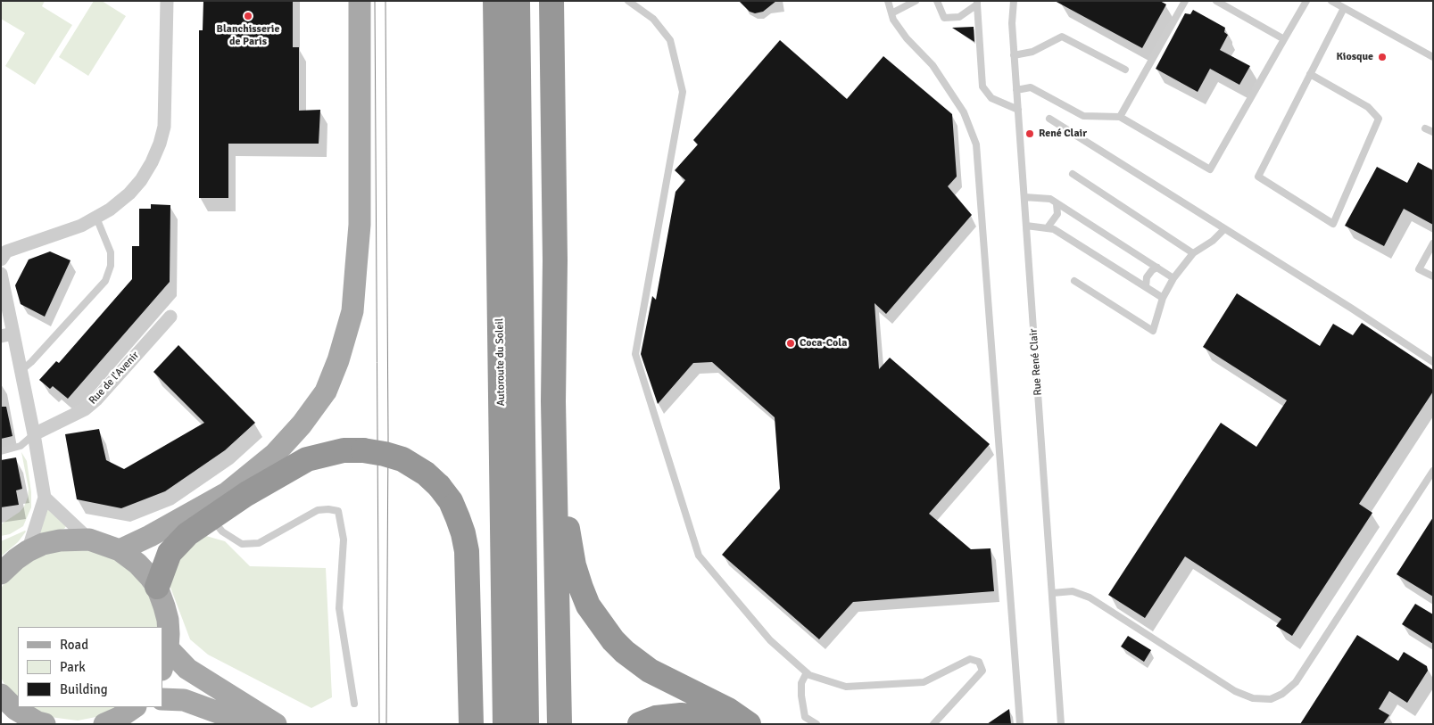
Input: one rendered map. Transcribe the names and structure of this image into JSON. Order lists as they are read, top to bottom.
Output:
{
  "streets": {
    "highway": ["Autoroute du Soleil"],
    "street": ["Rue de l'Avenir"],
    "lane": ["Rue René Clair"]
  },
  "places": [
    "Blanchisserie de Paris",
    "Kiosque",
    "René Clair",
    "Coca-Cola"
  ],
  "legend": ["Road", "Park", "Building"]
}
